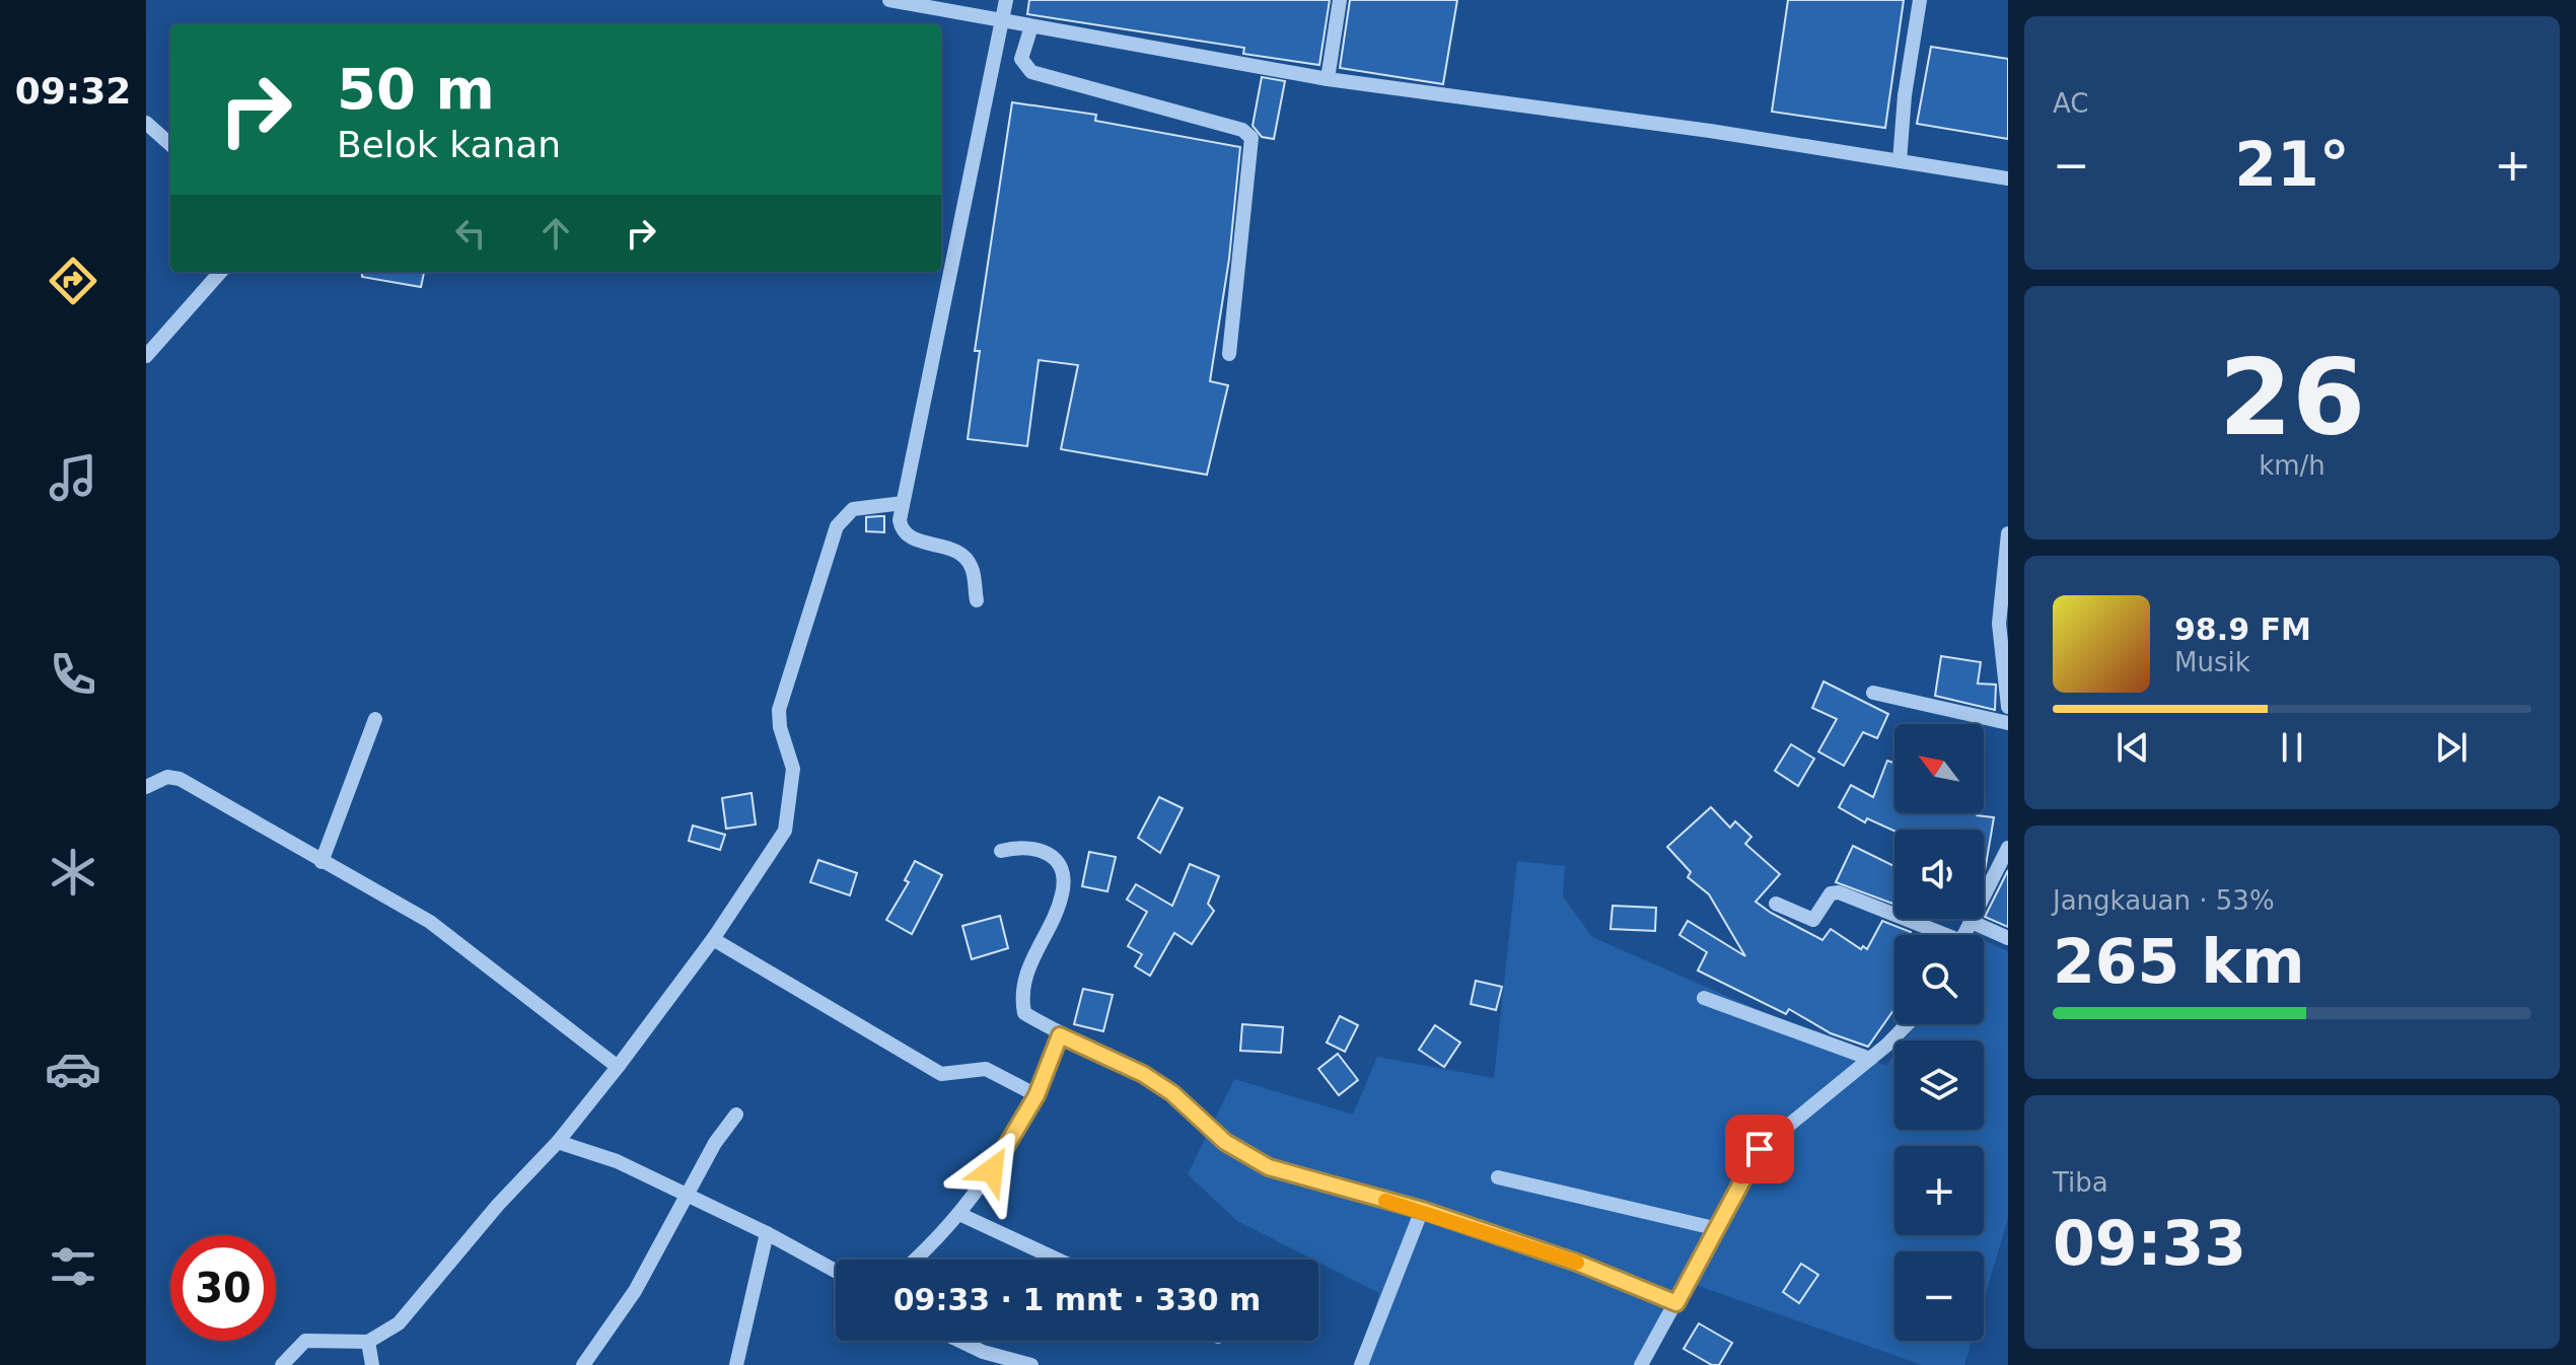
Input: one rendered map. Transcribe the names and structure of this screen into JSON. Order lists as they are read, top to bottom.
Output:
{
  "north": "top left",
  "page": {
    "tabs": "09:32",
    "tile": [
      "AC",
      ["26", "km/h"],
      ["Jangkauan · 53%", "265 km"],
      ["Tiba", "09:33"]
    ],
    "turn": ["50 m", "Belok kanan"],
    "heat": ["−", "21°", "+"],
    "song": ["98.9 FM", "Musik"],
    "map_buttons": ["+", "−"],
    "limit": "30",
    "trip": "09:33 · 1 mnt · 330 m"
  }
}
